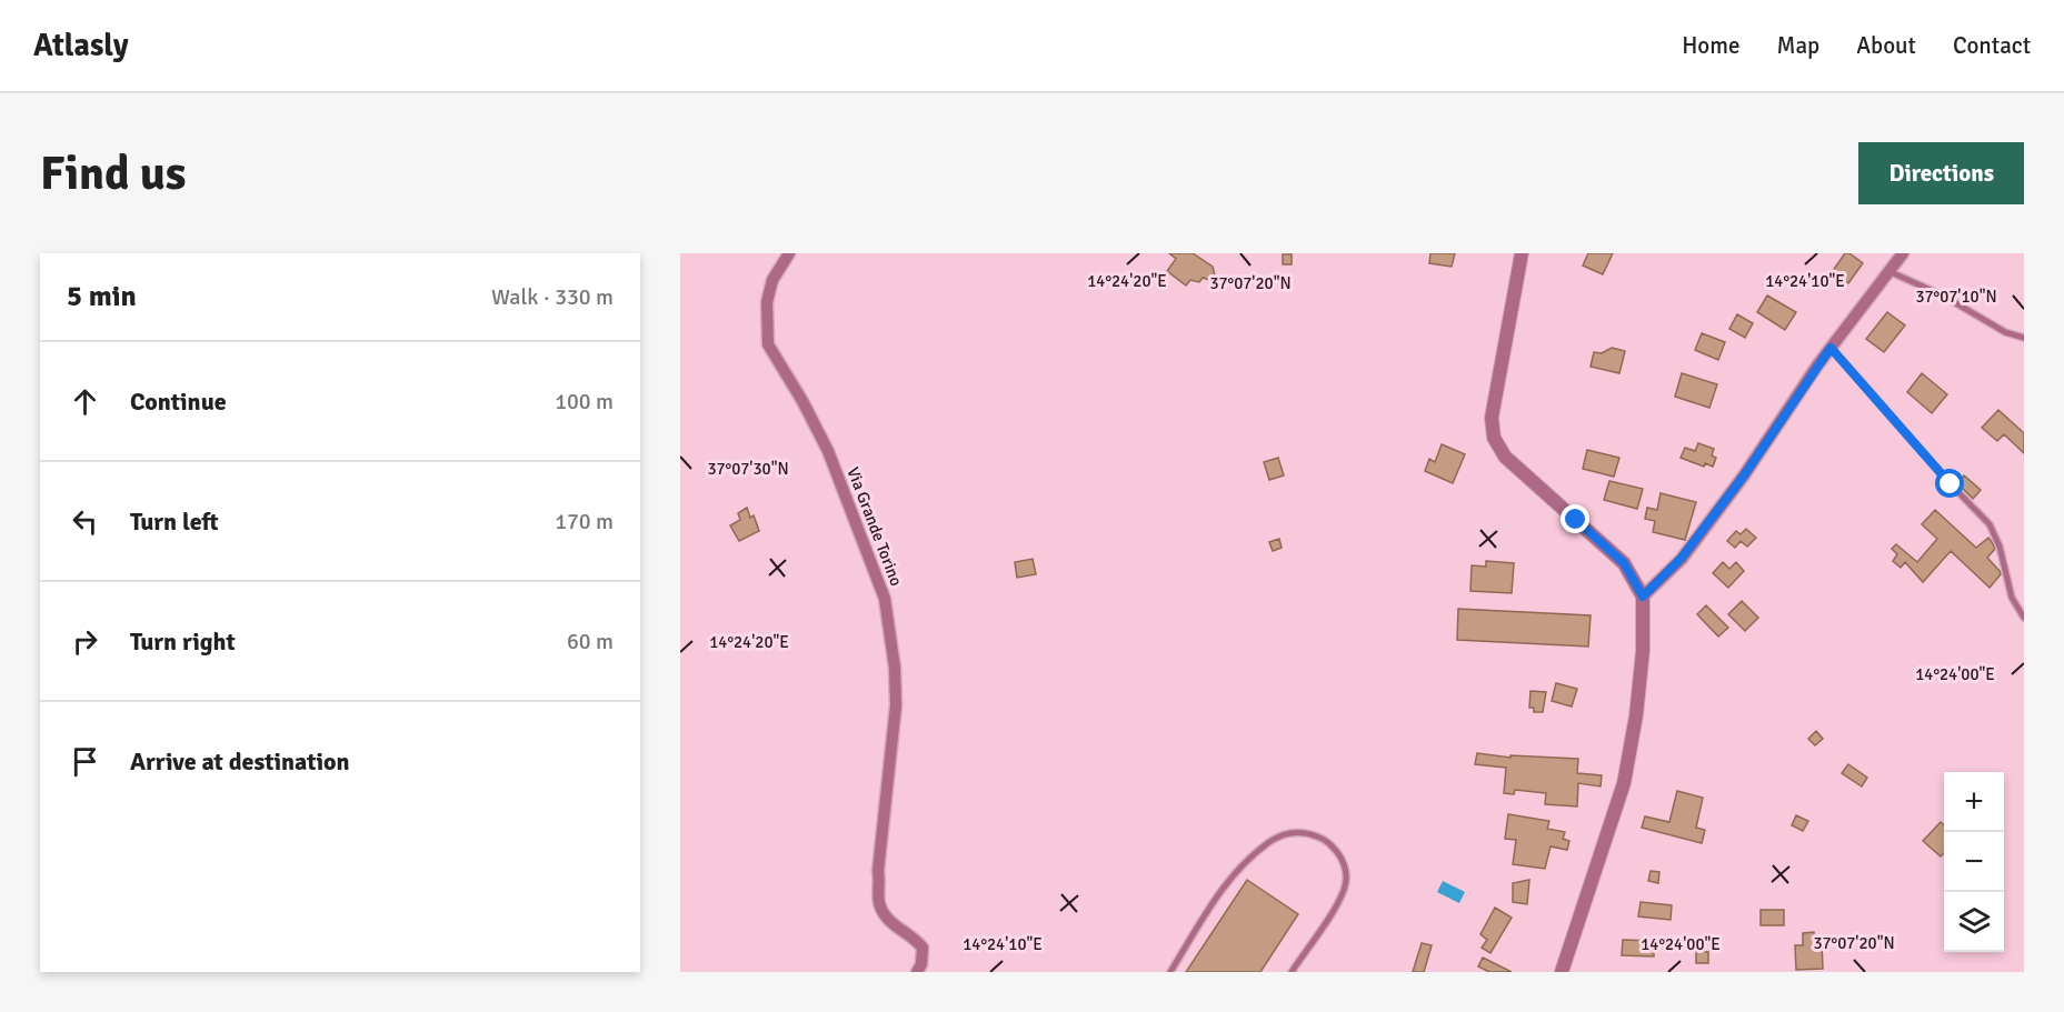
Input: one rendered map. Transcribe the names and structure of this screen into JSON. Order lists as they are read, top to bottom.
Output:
{
  "streets": {
    "street": ["Via Grande Torino"]
  },
  "page": {
    "header": "Atlasly",
    "nav": [
      "Home",
      "Map",
      "About",
      "Contact"
    ],
    "buttons": "Directions",
    "title": "Find us",
    "heading": ["5 min", "Walk · 330 m"],
    "list": [
      ["Continue", "100 m"],
      ["Turn left", "170 m"],
      ["Turn right", "60 m"],
      "Arrive at destination"
    ],
    "map_buttons": ["+", "−"]
  },
  "coordinates": [
    "14°24'20\"E",
    "14°24'10\"E",
    "37°07'20\"N",
    "37°07'10\"N",
    "37°07'30\"N",
    "14°24'00\"E"
  ]
}
